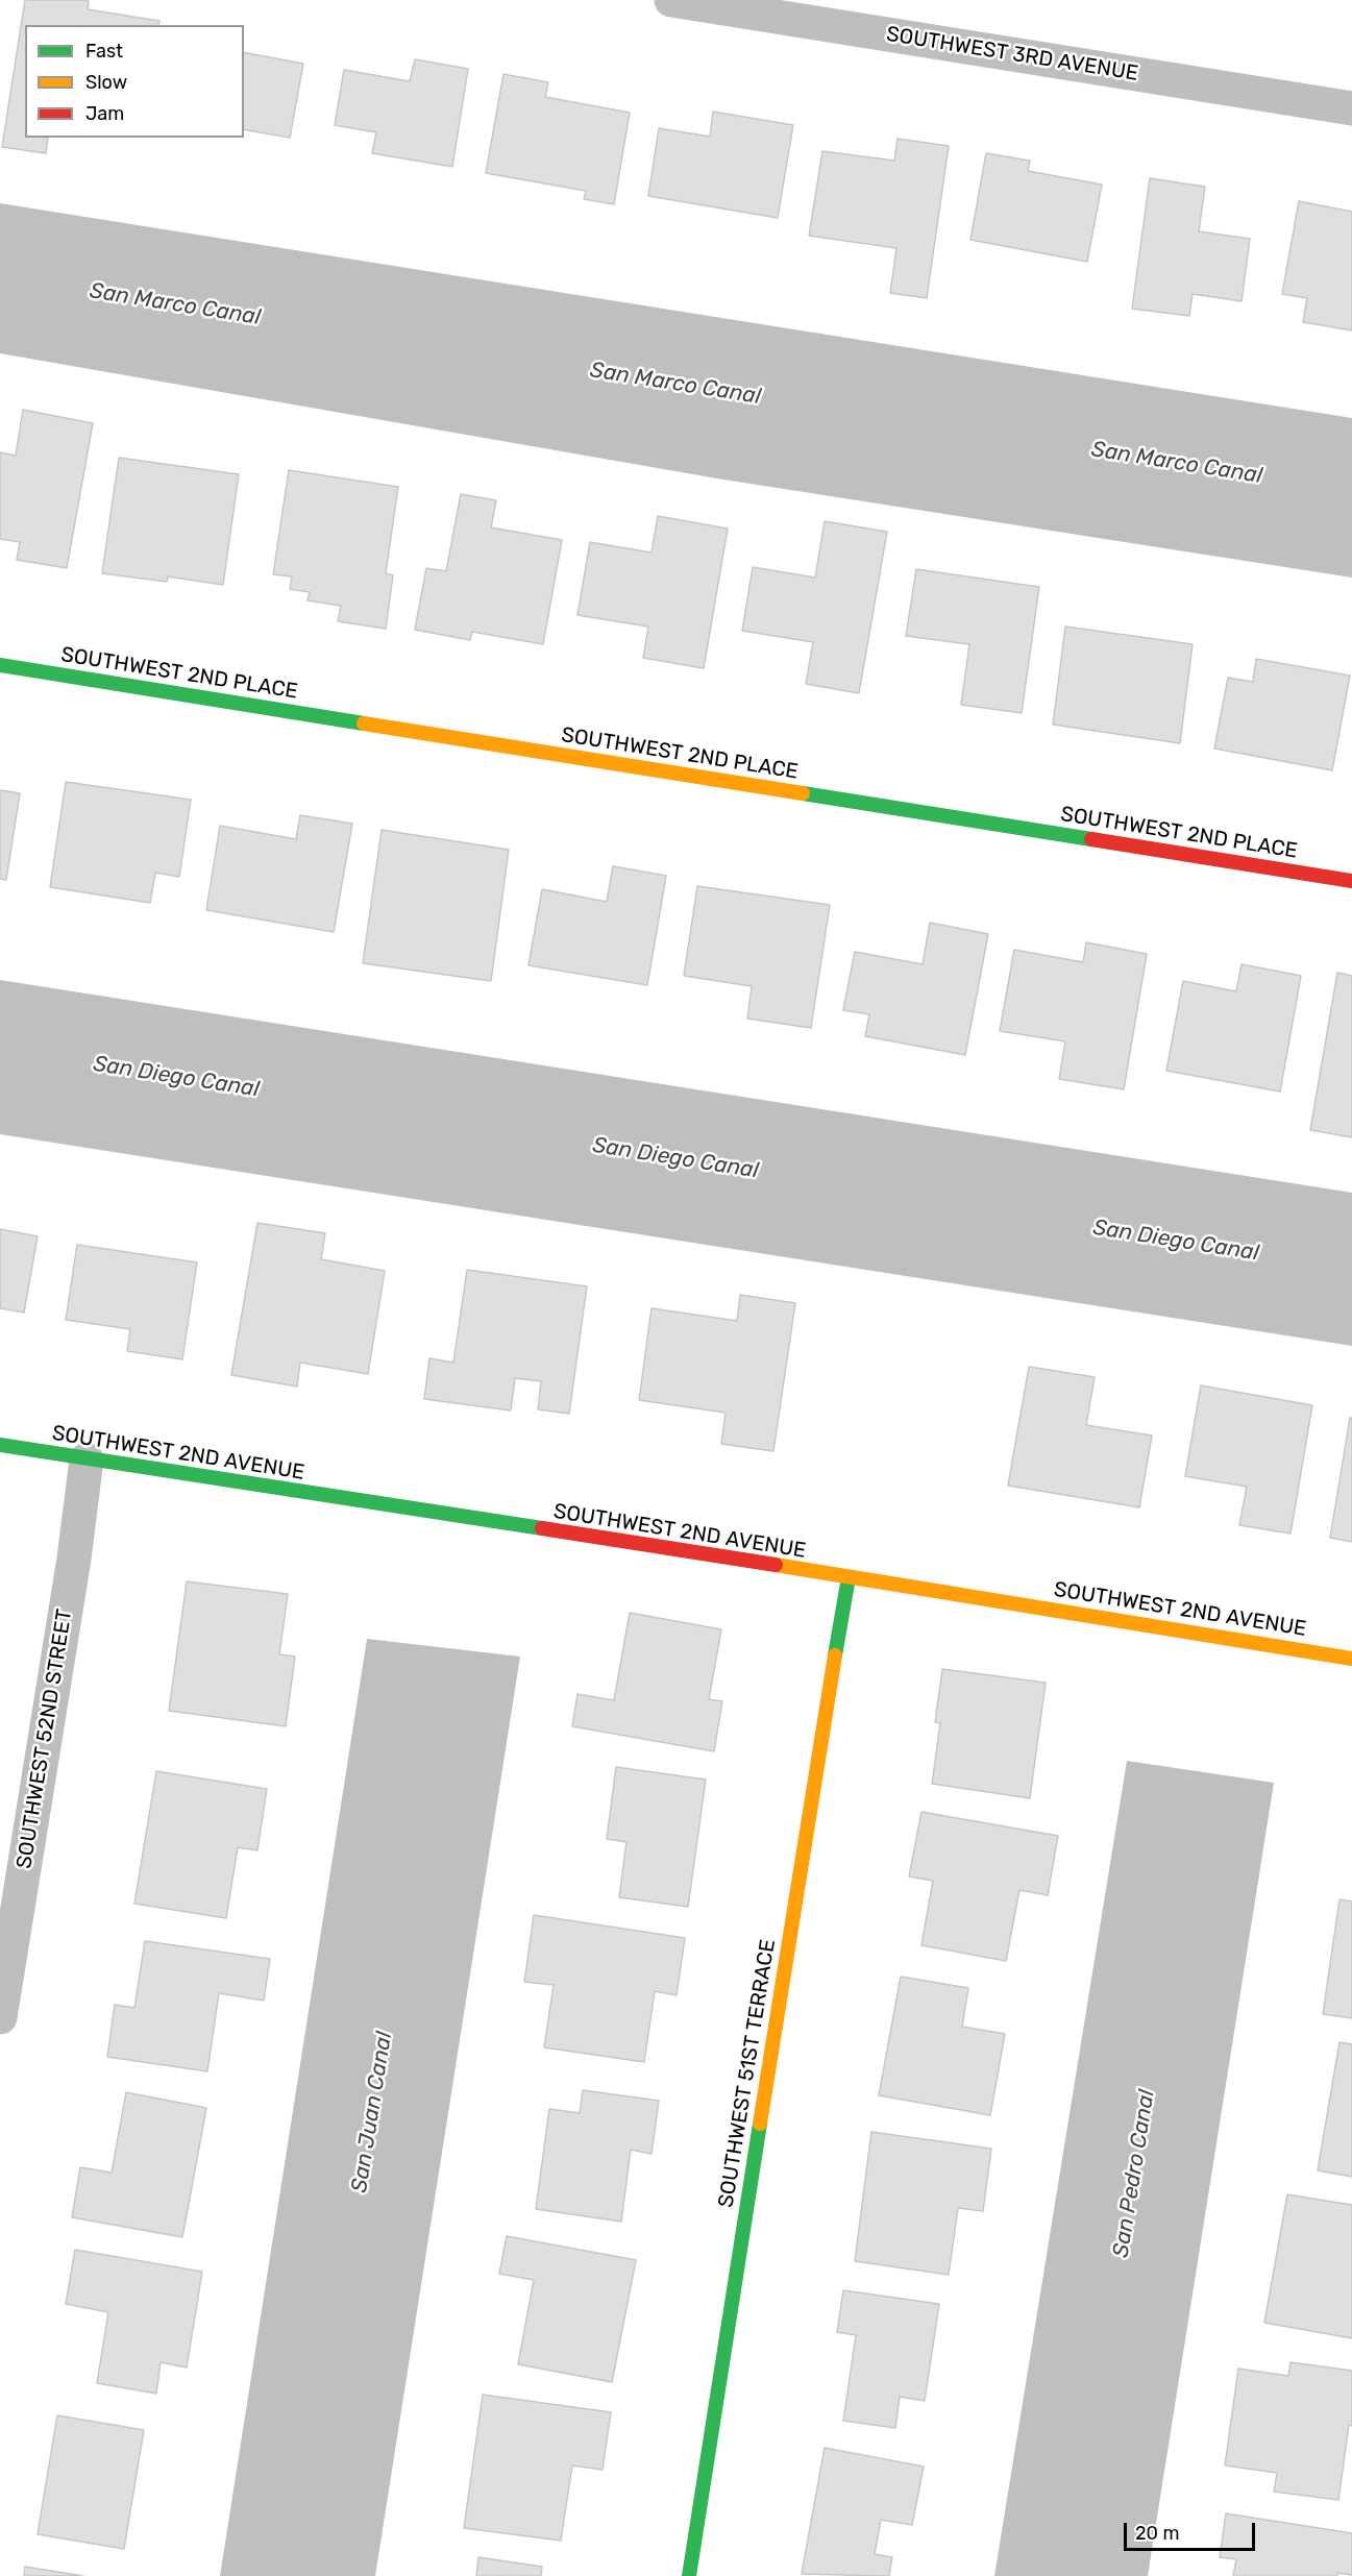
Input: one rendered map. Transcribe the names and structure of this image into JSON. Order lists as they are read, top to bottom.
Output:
{
  "streets": {
    "street": [
      "SOUTHWEST 3RD AVENUE",
      "SOUTHWEST 2ND PLACE",
      "SOUTHWEST 2ND AVENUE",
      "SOUTHWEST 52ND STREET",
      "SOUTHWEST 51ST TERRACE"
    ]
  },
  "crossings": [
    ["SOUTHWEST 2ND AVENUE", "SOUTHWEST 52ND STREET"],
    ["SOUTHWEST 2ND AVENUE", "SOUTHWEST 51ST TERRACE"]
  ],
  "water": [
    "San Marco Canal",
    "San Diego Canal",
    "San Juan Canal",
    "San Pedro Canal"
  ],
  "legend": ["Fast", "Slow", "Jam"],
  "scale_bar": "20 m"
}
